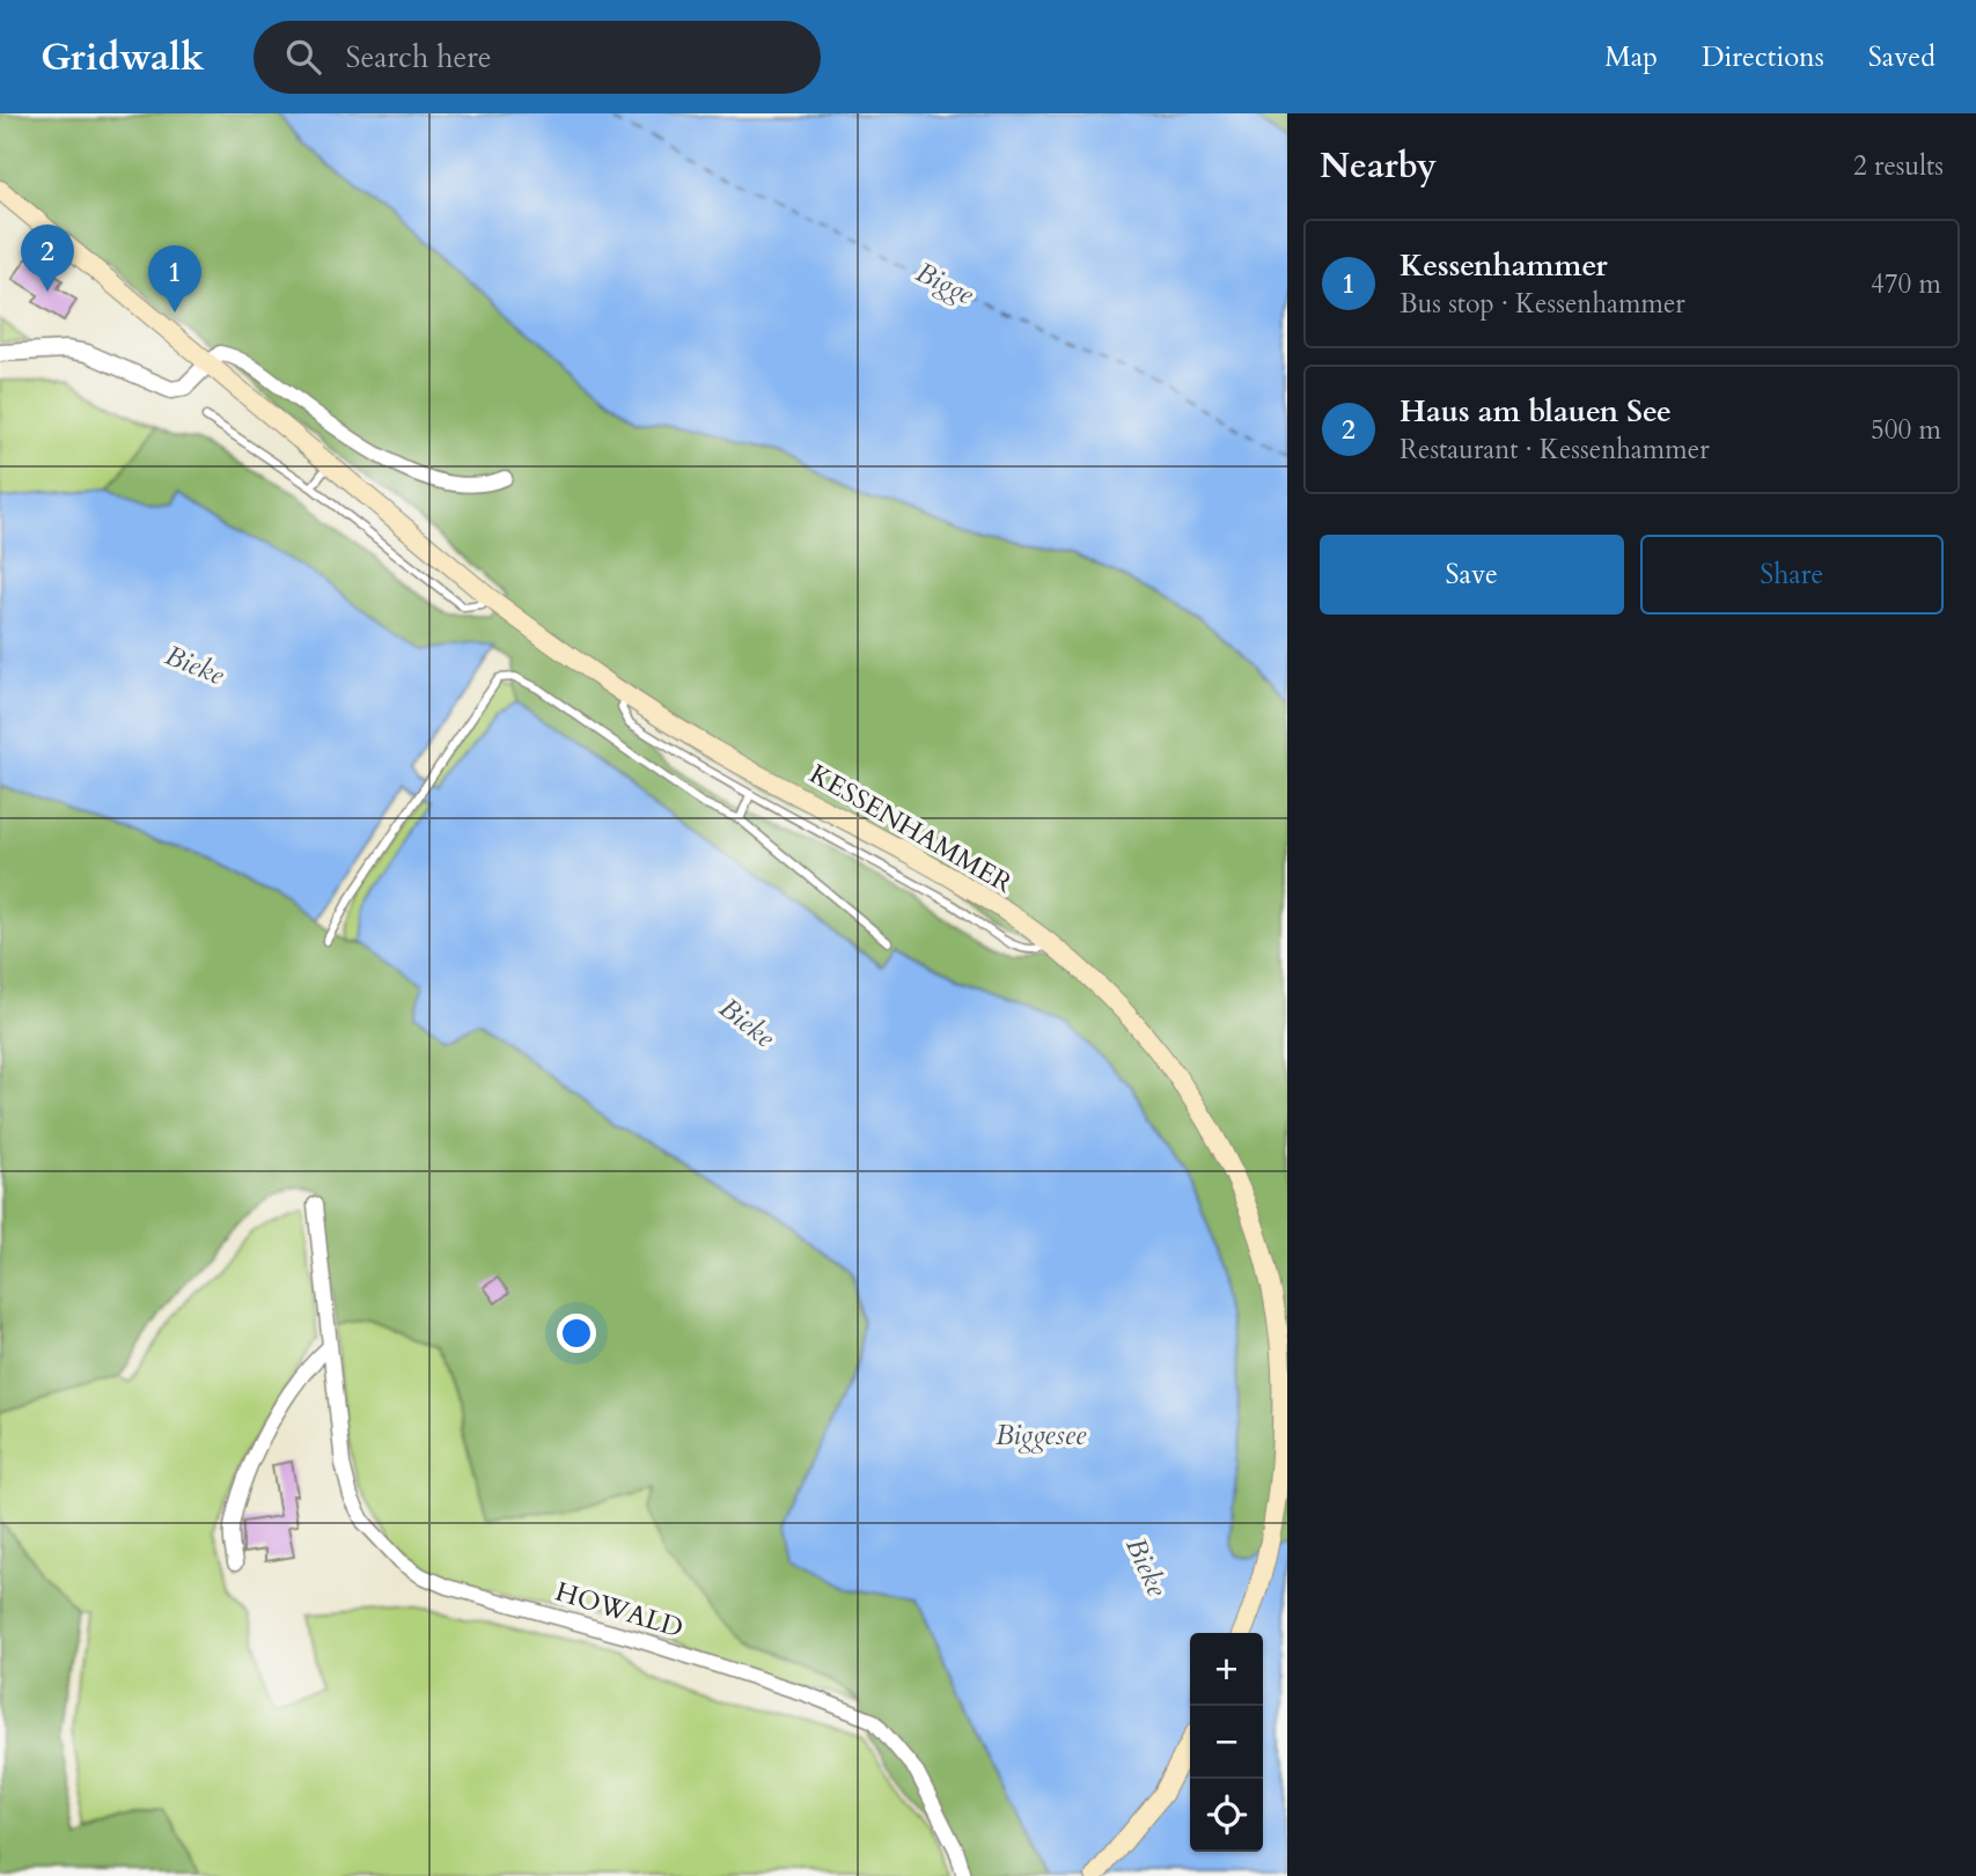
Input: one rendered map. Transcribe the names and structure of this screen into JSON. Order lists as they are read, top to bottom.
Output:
{
  "streets": {
    "main road": ["KESSENHAMMER"],
    "street": ["HOWALD"]
  },
  "water": ["Bigge", "Bieke", "Biggesee"],
  "page": {
    "header": "Gridwalk",
    "search": "Search here",
    "nav": ["Map", "Directions", "Saved"],
    "heading": ["Nearby", "2 results"],
    "list": [
      {
        "mark": "1",
        "name": "Kessenhammer",
        "note": "Bus stop · Kessenhammer",
        "value": "470 m"
      },
      {
        "mark": "2",
        "name": "Haus am blauen See",
        "note": "Restaurant · Kessenhammer",
        "value": "500 m"
      }
    ],
    "pins": ["2", "1"],
    "buttons": ["Save", "Share"],
    "map_buttons": ["+", "−"]
  }
}
